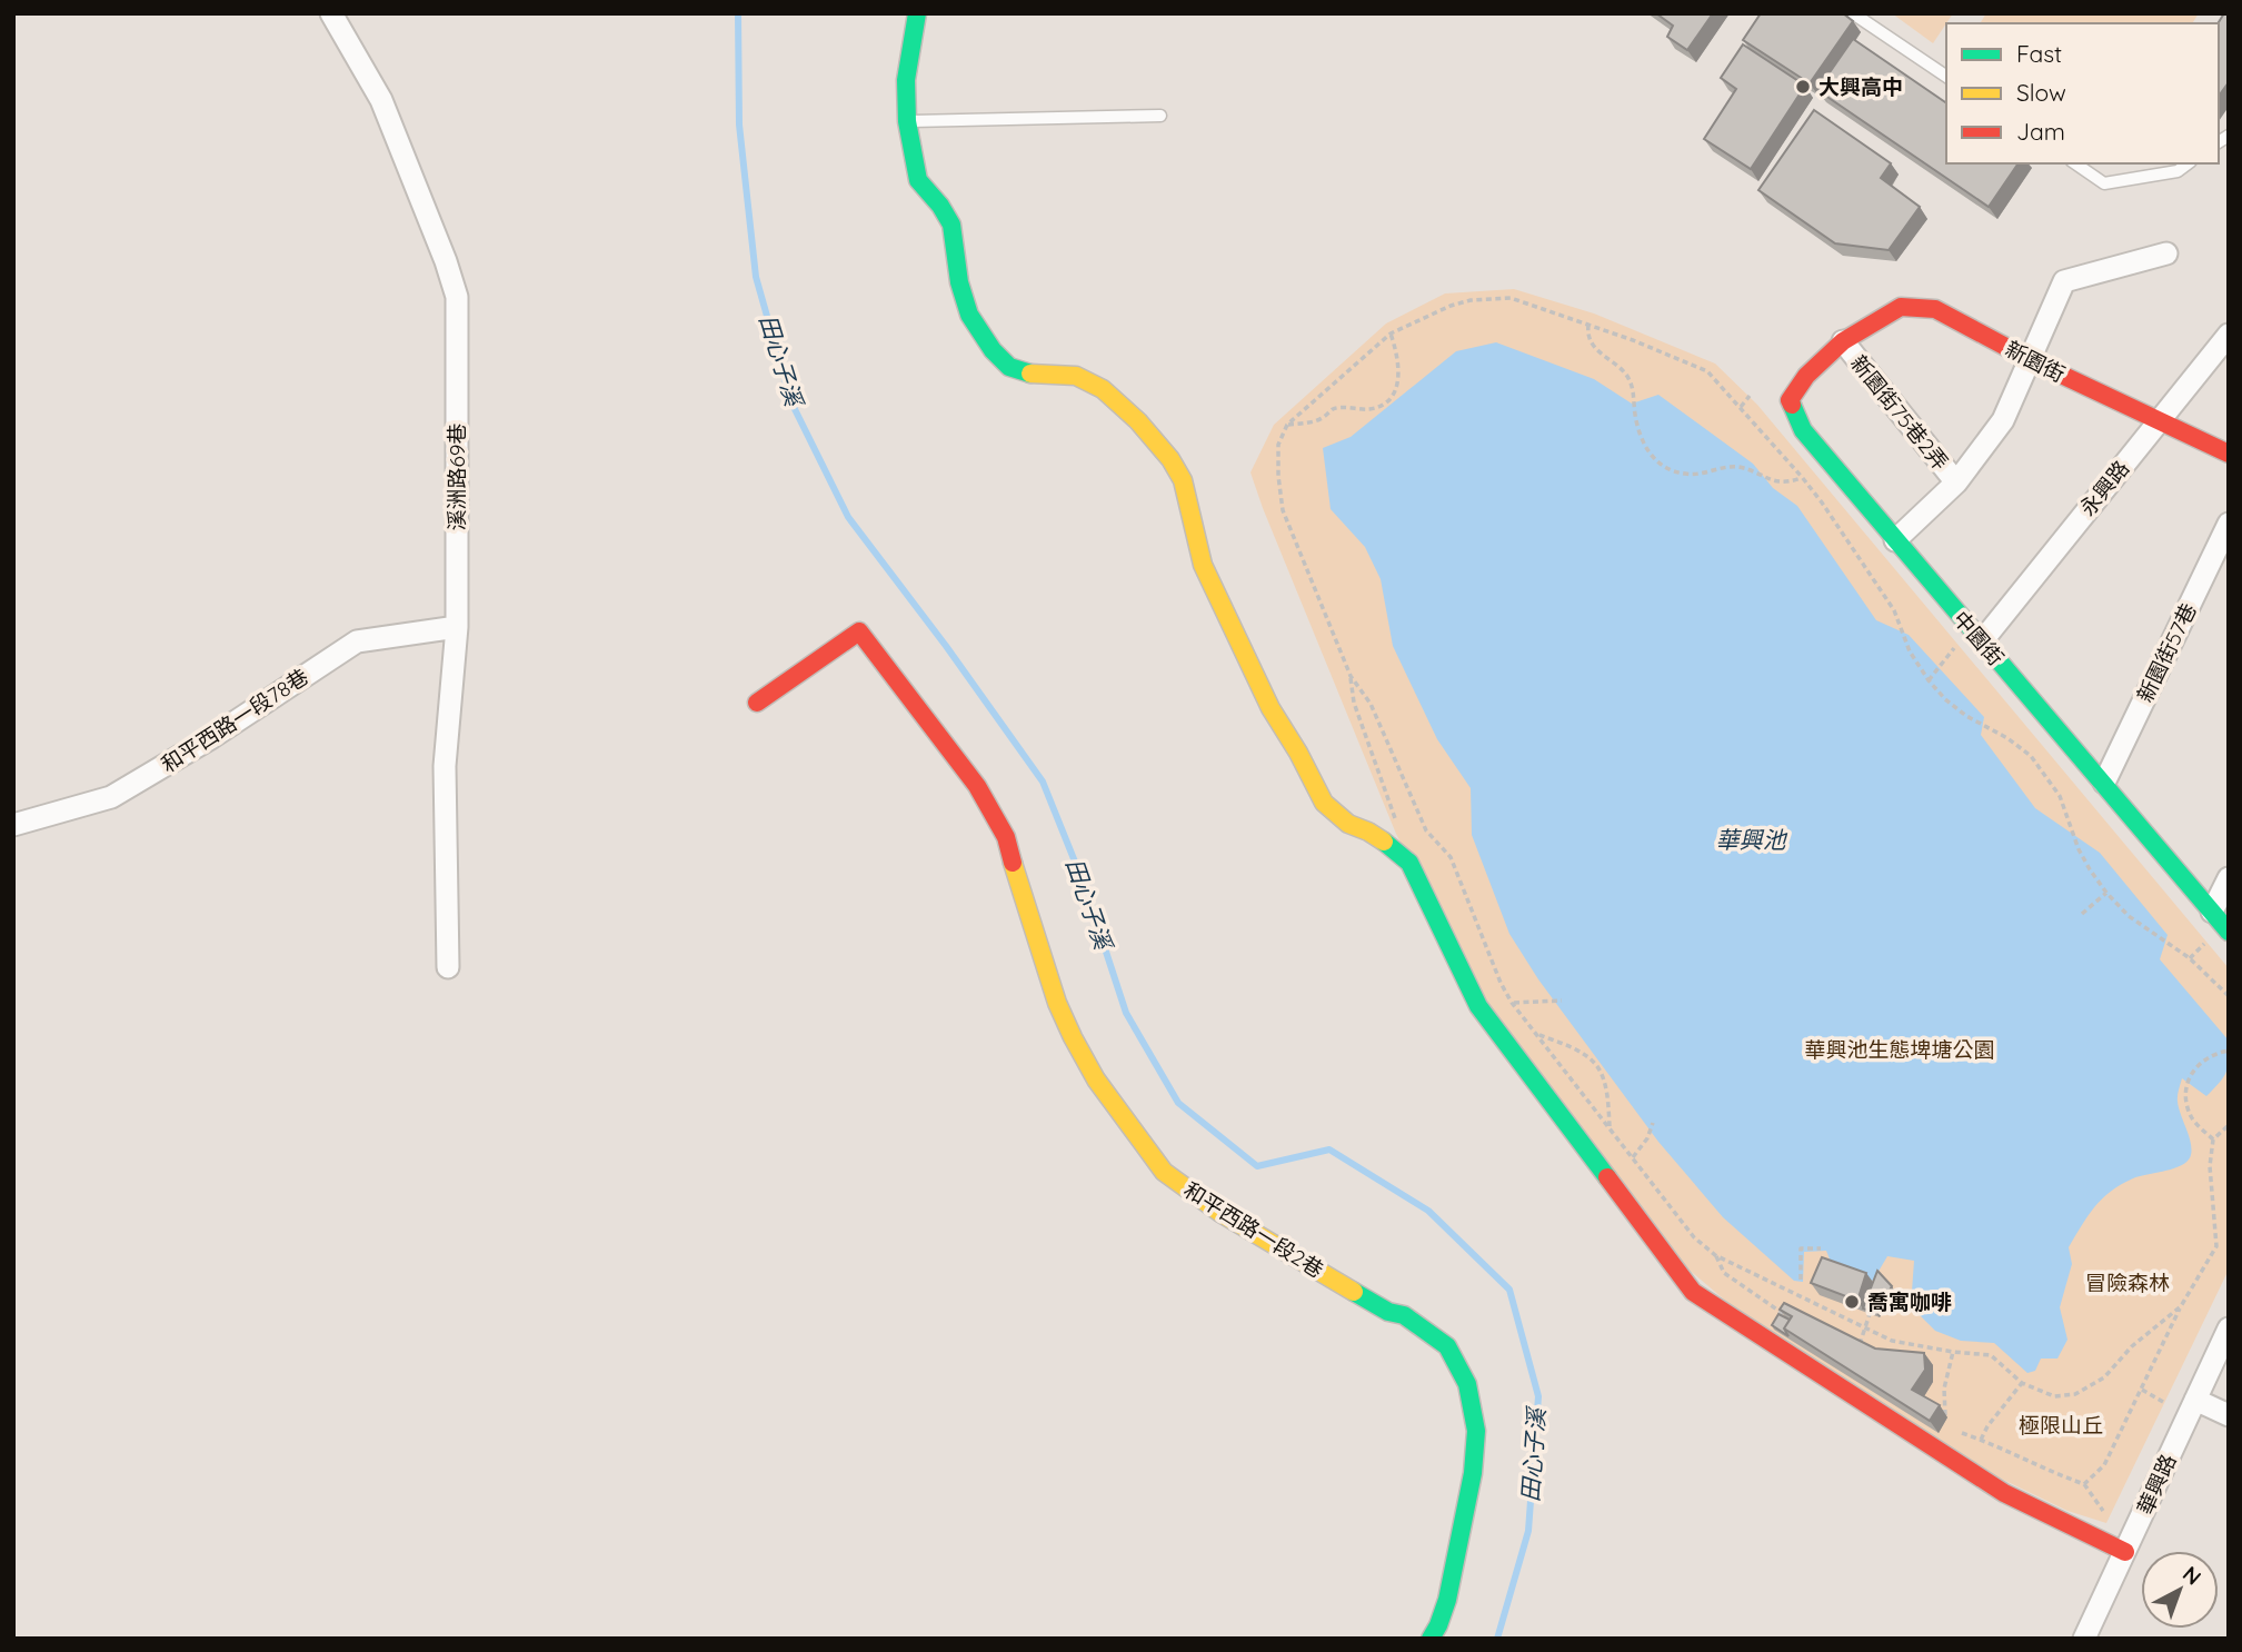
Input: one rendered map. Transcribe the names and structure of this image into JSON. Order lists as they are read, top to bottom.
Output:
{
  "streets": {
    "street": [
      "新園街",
      "新園街75巷2弄",
      "溪洲路69巷",
      "永興路",
      "中園街",
      "新園街57巷",
      "和平西路一段78巷",
      "和平西路一段2巷",
      "華興路"
    ]
  },
  "crossings": [
    ["新園街", "新園街75巷2弄"],
    ["新園街", "永興路"],
    ["新園街", "中園街"],
    ["新園街75巷2弄", "中園街"],
    ["溪洲路69巷", "和平西路一段78巷"],
    ["永興路", "中園街"],
    ["中園街", "新園街57巷"]
  ],
  "water": ["田心子溪", "華興池"],
  "parks": ["華興池生態埤塘公園", "冒險森林", "極限山丘"],
  "places": ["大興高中", "喬寓咖啡"],
  "legend": ["Fast", "Slow", "Jam"],
  "north": "top right"
}
